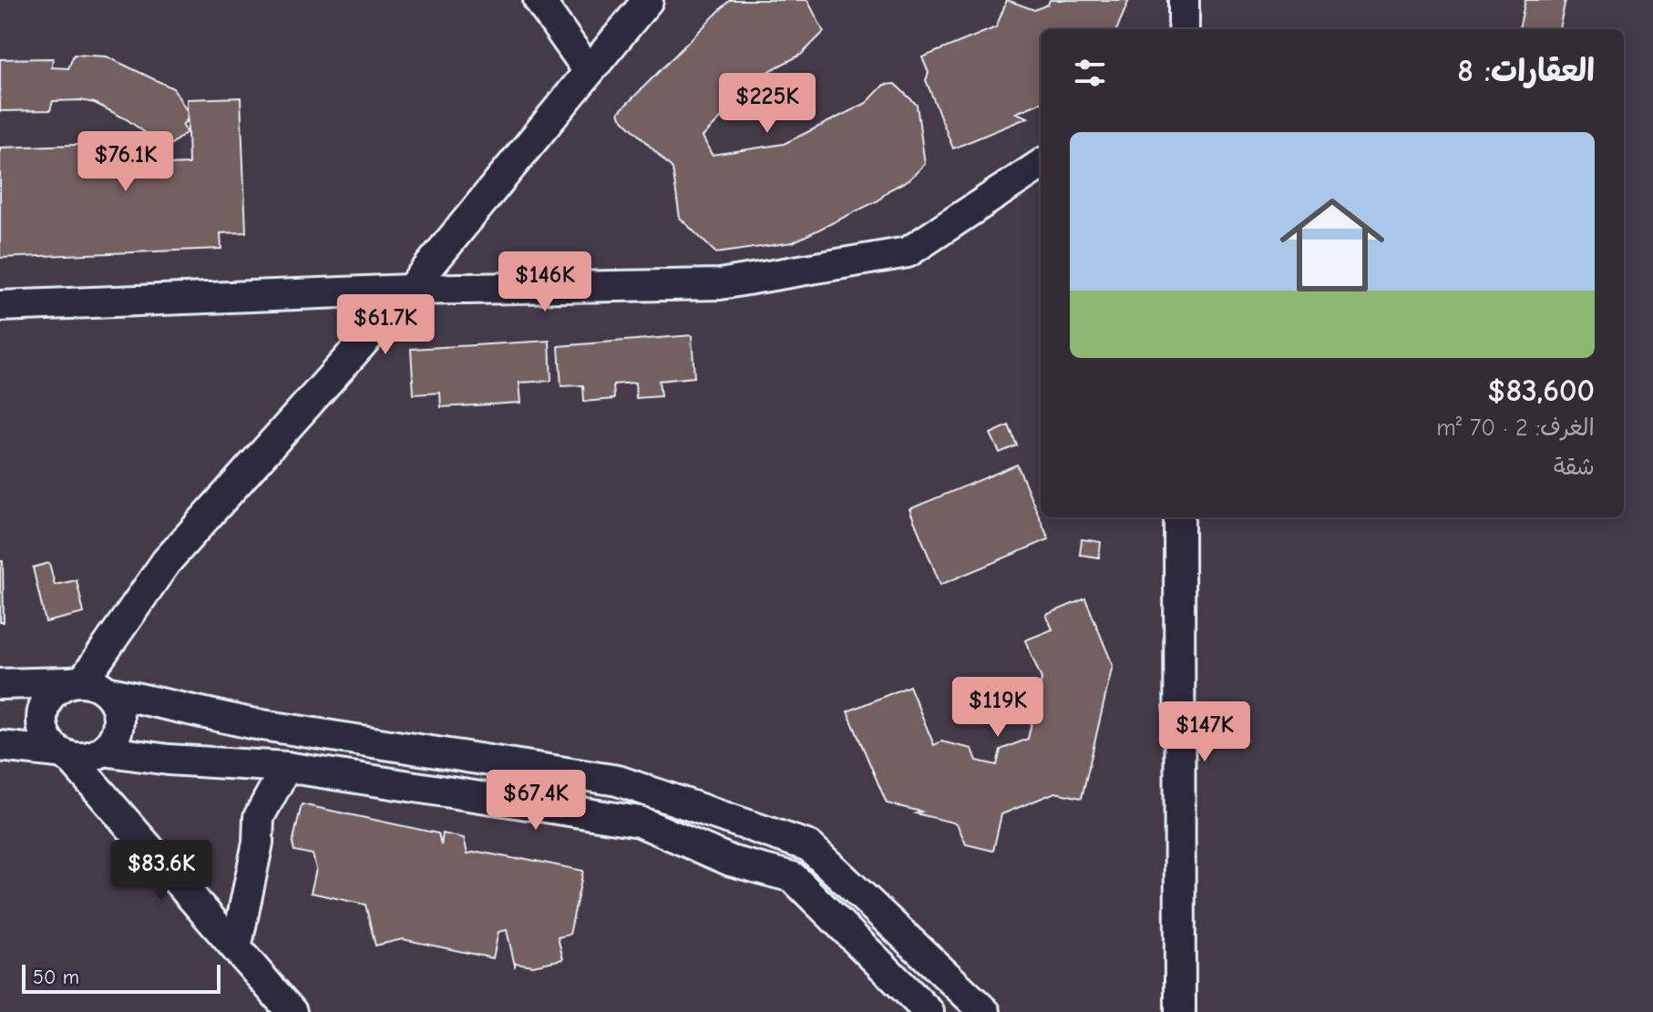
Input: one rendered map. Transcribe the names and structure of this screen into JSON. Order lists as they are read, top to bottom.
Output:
{
  "scale_bar": "50 m",
  "page": {
    "heading": "العقارات: 8",
    "price": [
      "$225K",
      "$76.1K",
      "$146K",
      "$61.7K",
      "$119K",
      "$147K",
      "$67.4K",
      "$83.6K"
    ],
    "list": [
      {
        "name": "$83,600",
        "note": "الغرف: 2 · 70 m² · شقة"
      }
    ],
    "scale": "50 m"
  }
}
